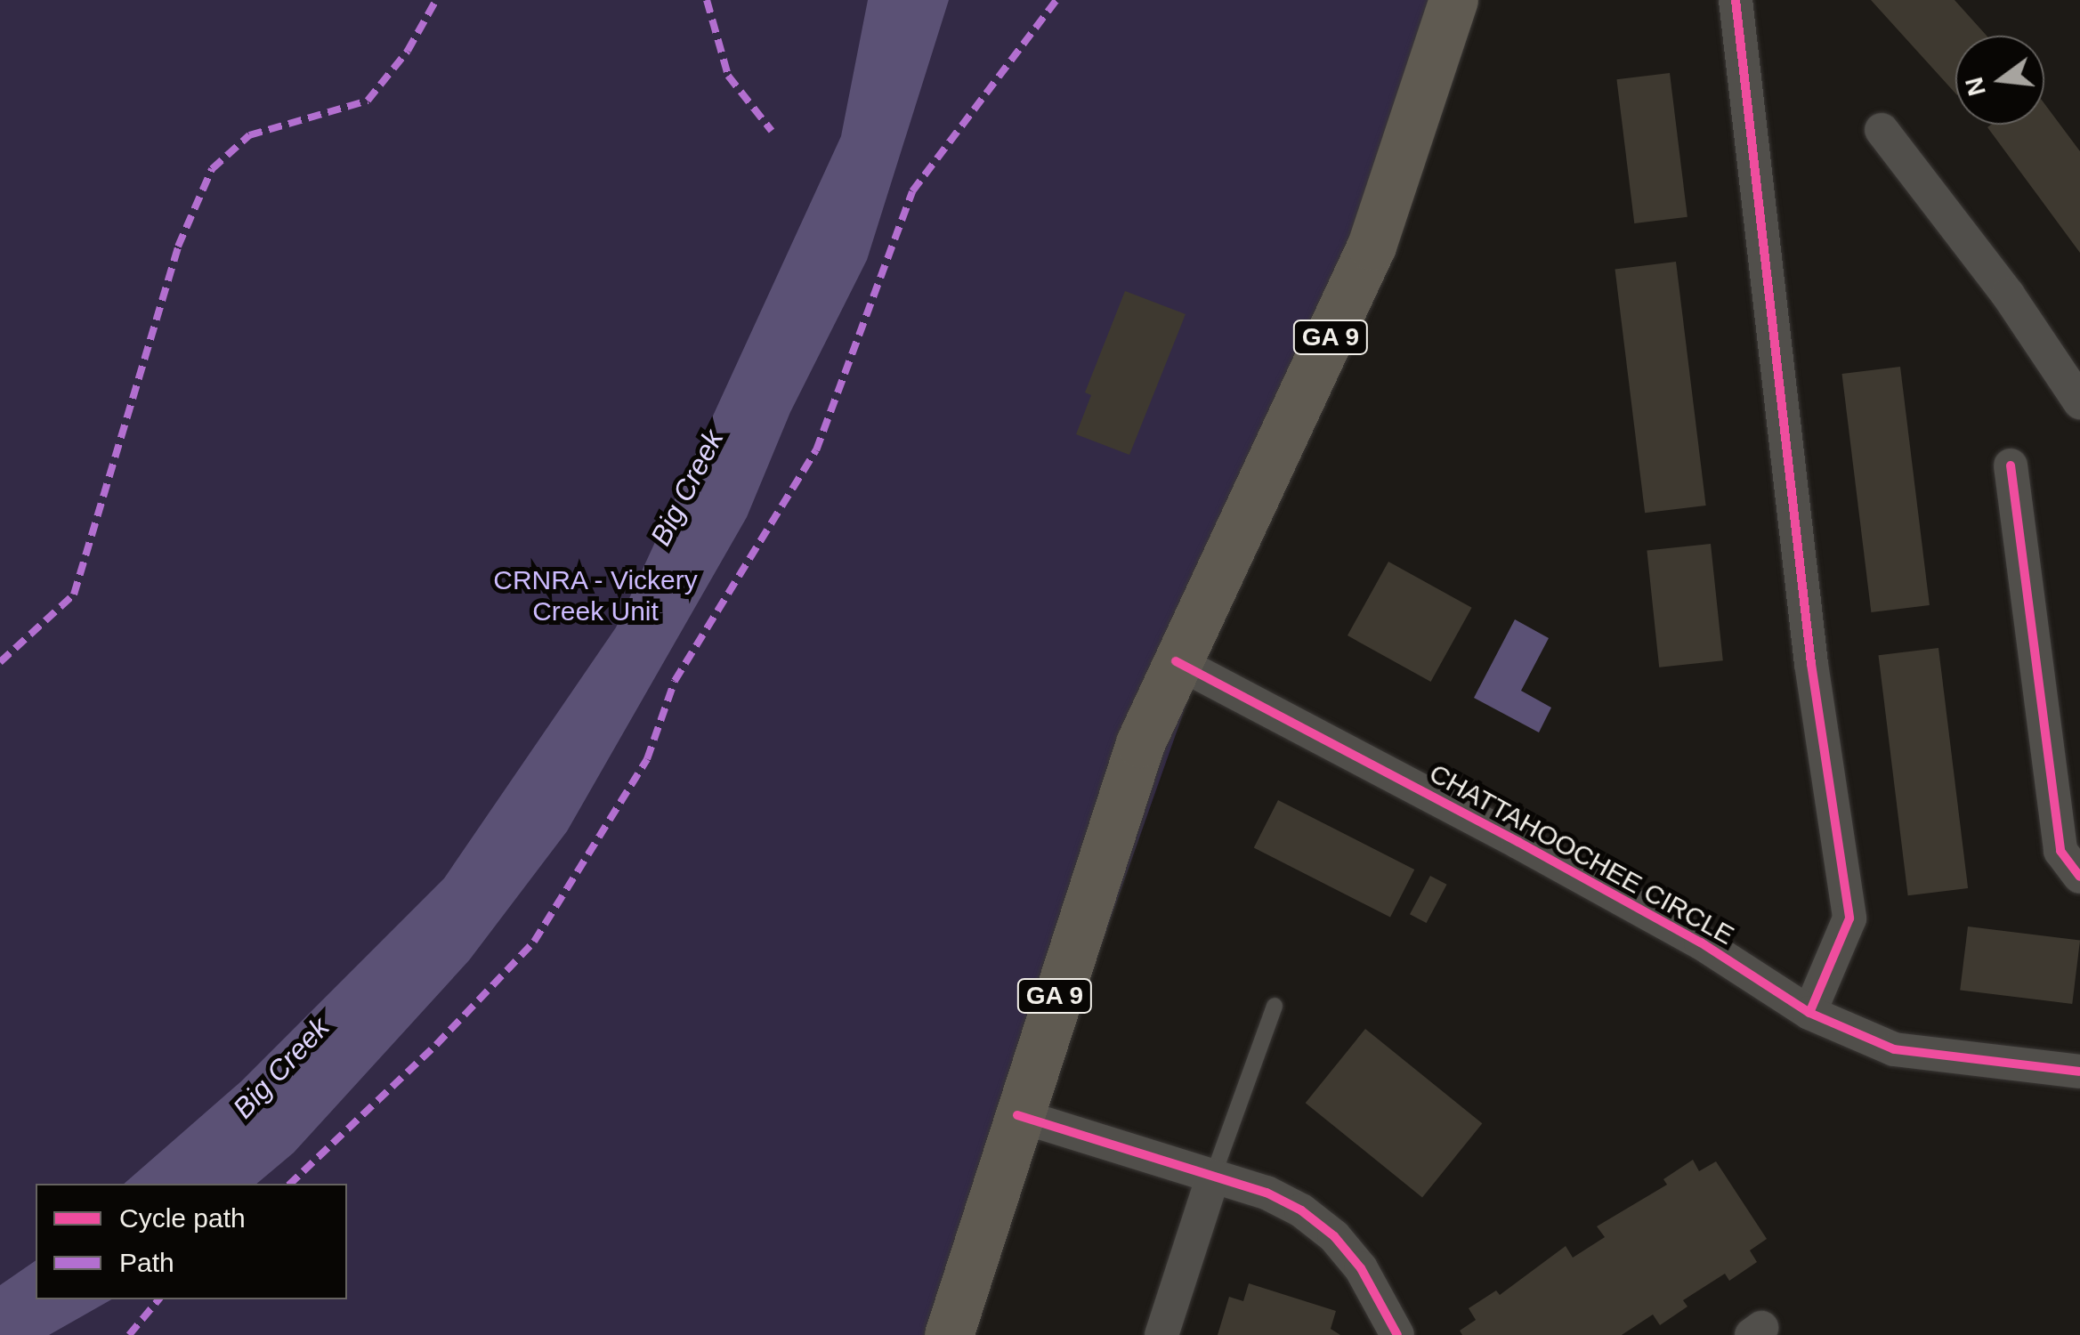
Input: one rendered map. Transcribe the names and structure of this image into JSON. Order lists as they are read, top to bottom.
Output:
{
  "streets": {
    "main road": ["GA 9"],
    "street": ["CHATTAHOOCHEE CIRCLE"]
  },
  "crossings": [
    ["GA 9", "CHATTAHOOCHEE CIRCLE"]
  ],
  "water": ["Big Creek"],
  "parks": ["CRNRA - Vickery Creek Unit"],
  "legend": ["Cycle path", "Path"],
  "north": "left"
}
